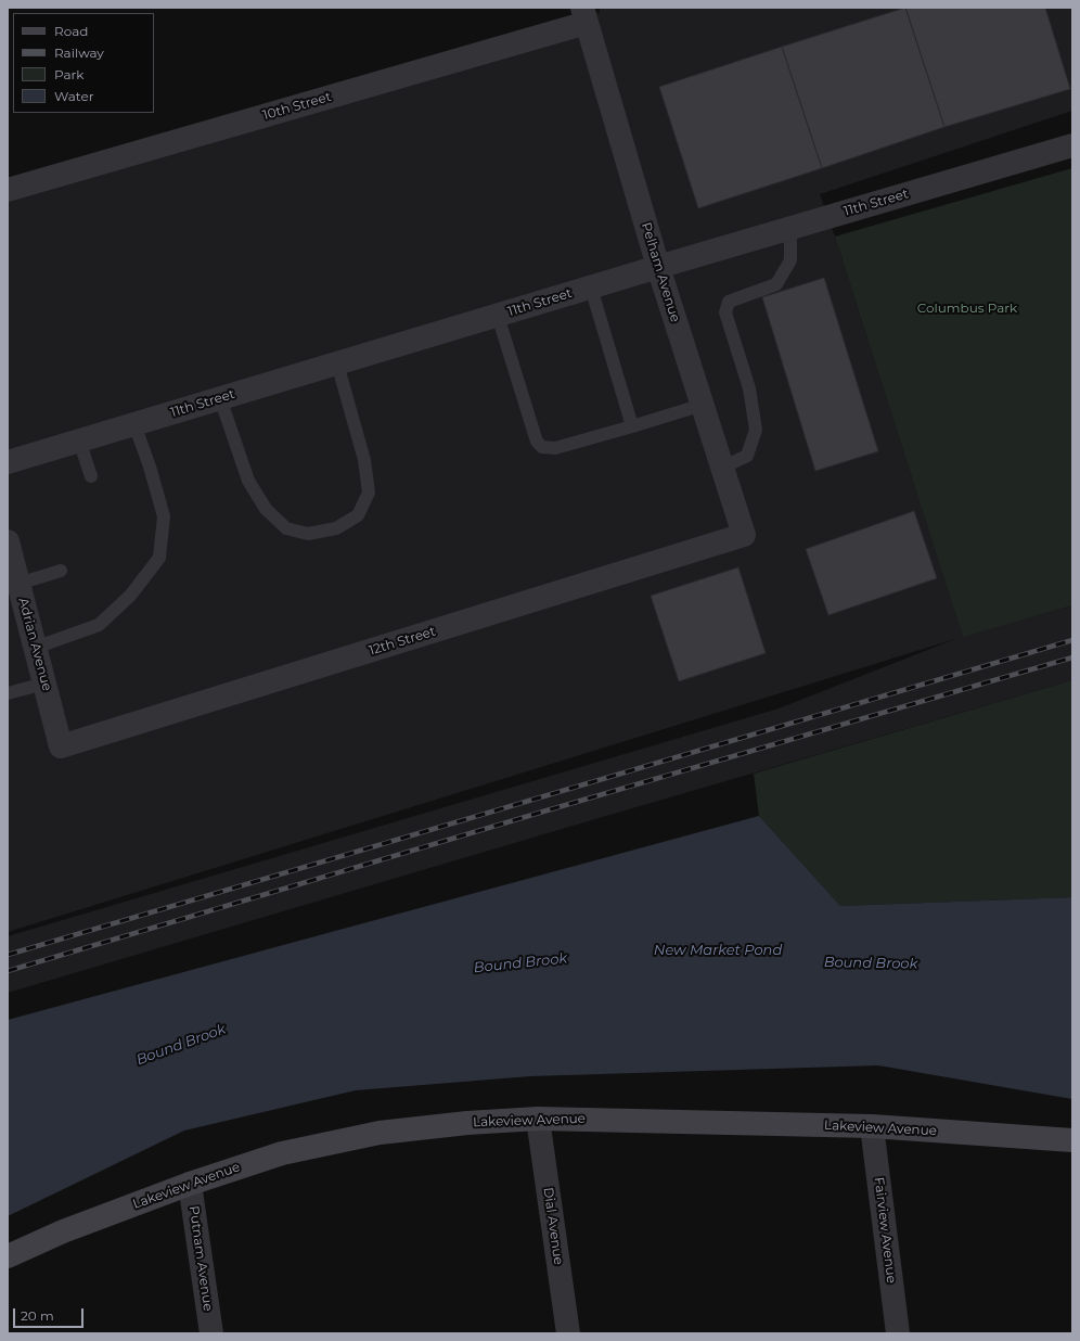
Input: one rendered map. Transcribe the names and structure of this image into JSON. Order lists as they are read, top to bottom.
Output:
{
  "streets": {
    "main road": ["Lakeview Avenue"],
    "street": [
      "10th Street",
      "11th Street",
      "Pelham Avenue",
      "12th Street",
      "Adrian Avenue",
      "Dial Avenue",
      "Fairview Avenue",
      "Putnam Avenue"
    ]
  },
  "crossings": [
    ["10th Street", "Pelham Avenue"],
    ["11th Street", "Pelham Avenue"],
    ["Pelham Avenue", "12th Street"],
    ["12th Street", "Adrian Avenue"],
    ["Lakeview Avenue", "Dial Avenue"],
    ["Lakeview Avenue", "Fairview Avenue"],
    ["Lakeview Avenue", "Putnam Avenue"]
  ],
  "water": ["New Market Pond", "Bound Brook"],
  "parks": ["Columbus Park"],
  "legend": [
    "Road",
    "Railway",
    "Park",
    "Water"
  ],
  "scale_bar": "20 m"
}
